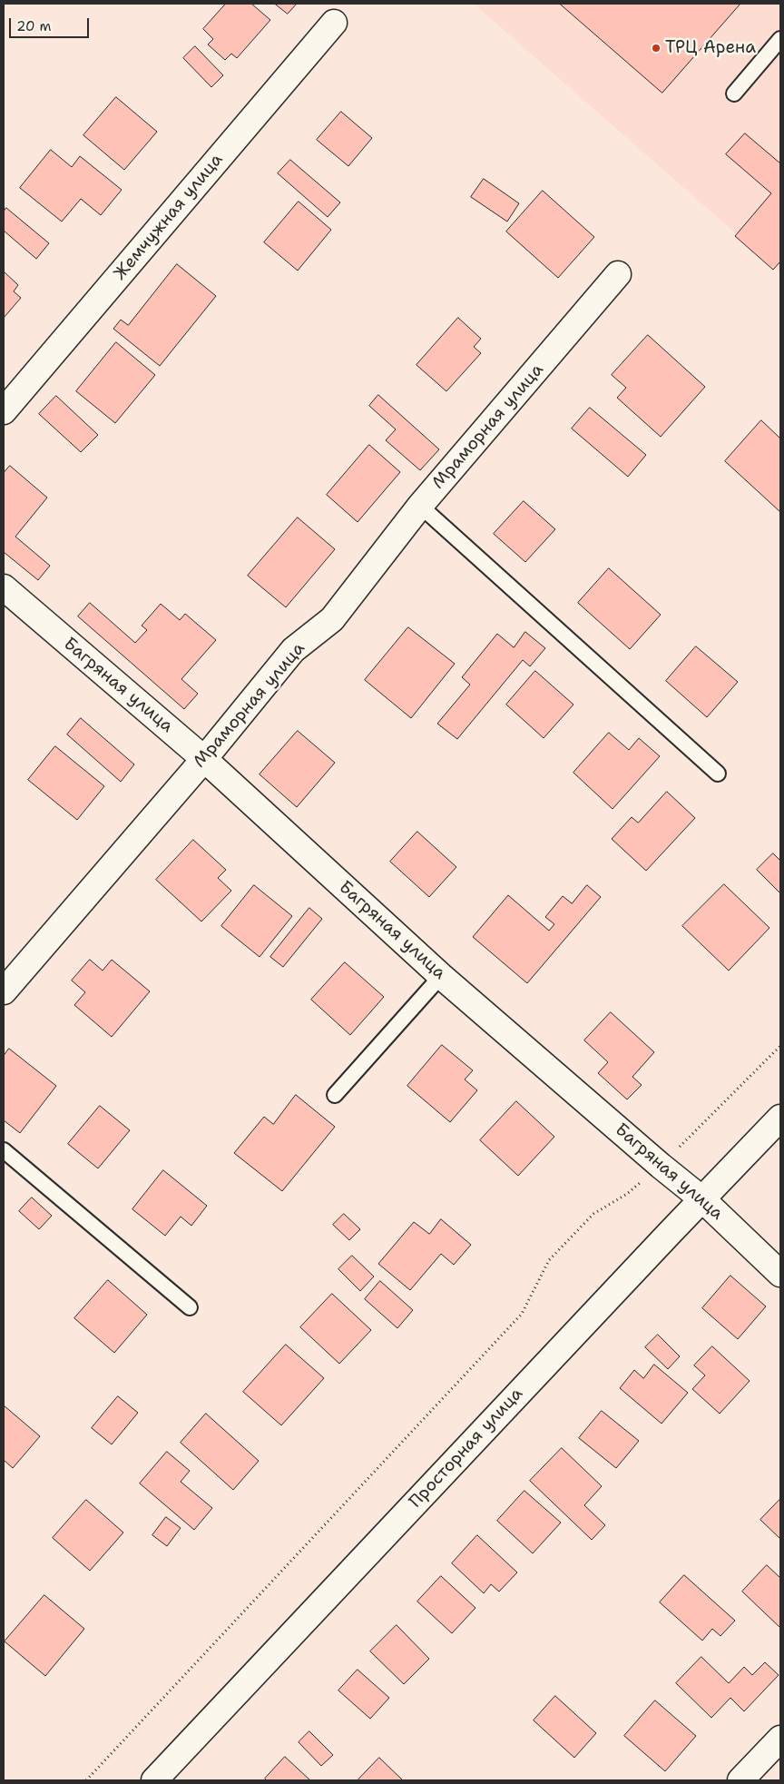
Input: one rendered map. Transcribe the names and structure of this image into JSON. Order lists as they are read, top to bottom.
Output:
{
  "streets": {
    "street": [
      "Жемчужная улица",
      "Мраморная улица",
      "Багряная улица",
      "Просторная улица"
    ]
  },
  "crossings": [
    ["Мраморная улица", "Багряная улица"],
    ["Багряная улица", "Просторная улица"]
  ],
  "places": ["ТРЦ Арена"],
  "scale_bar": "20 m"
}
